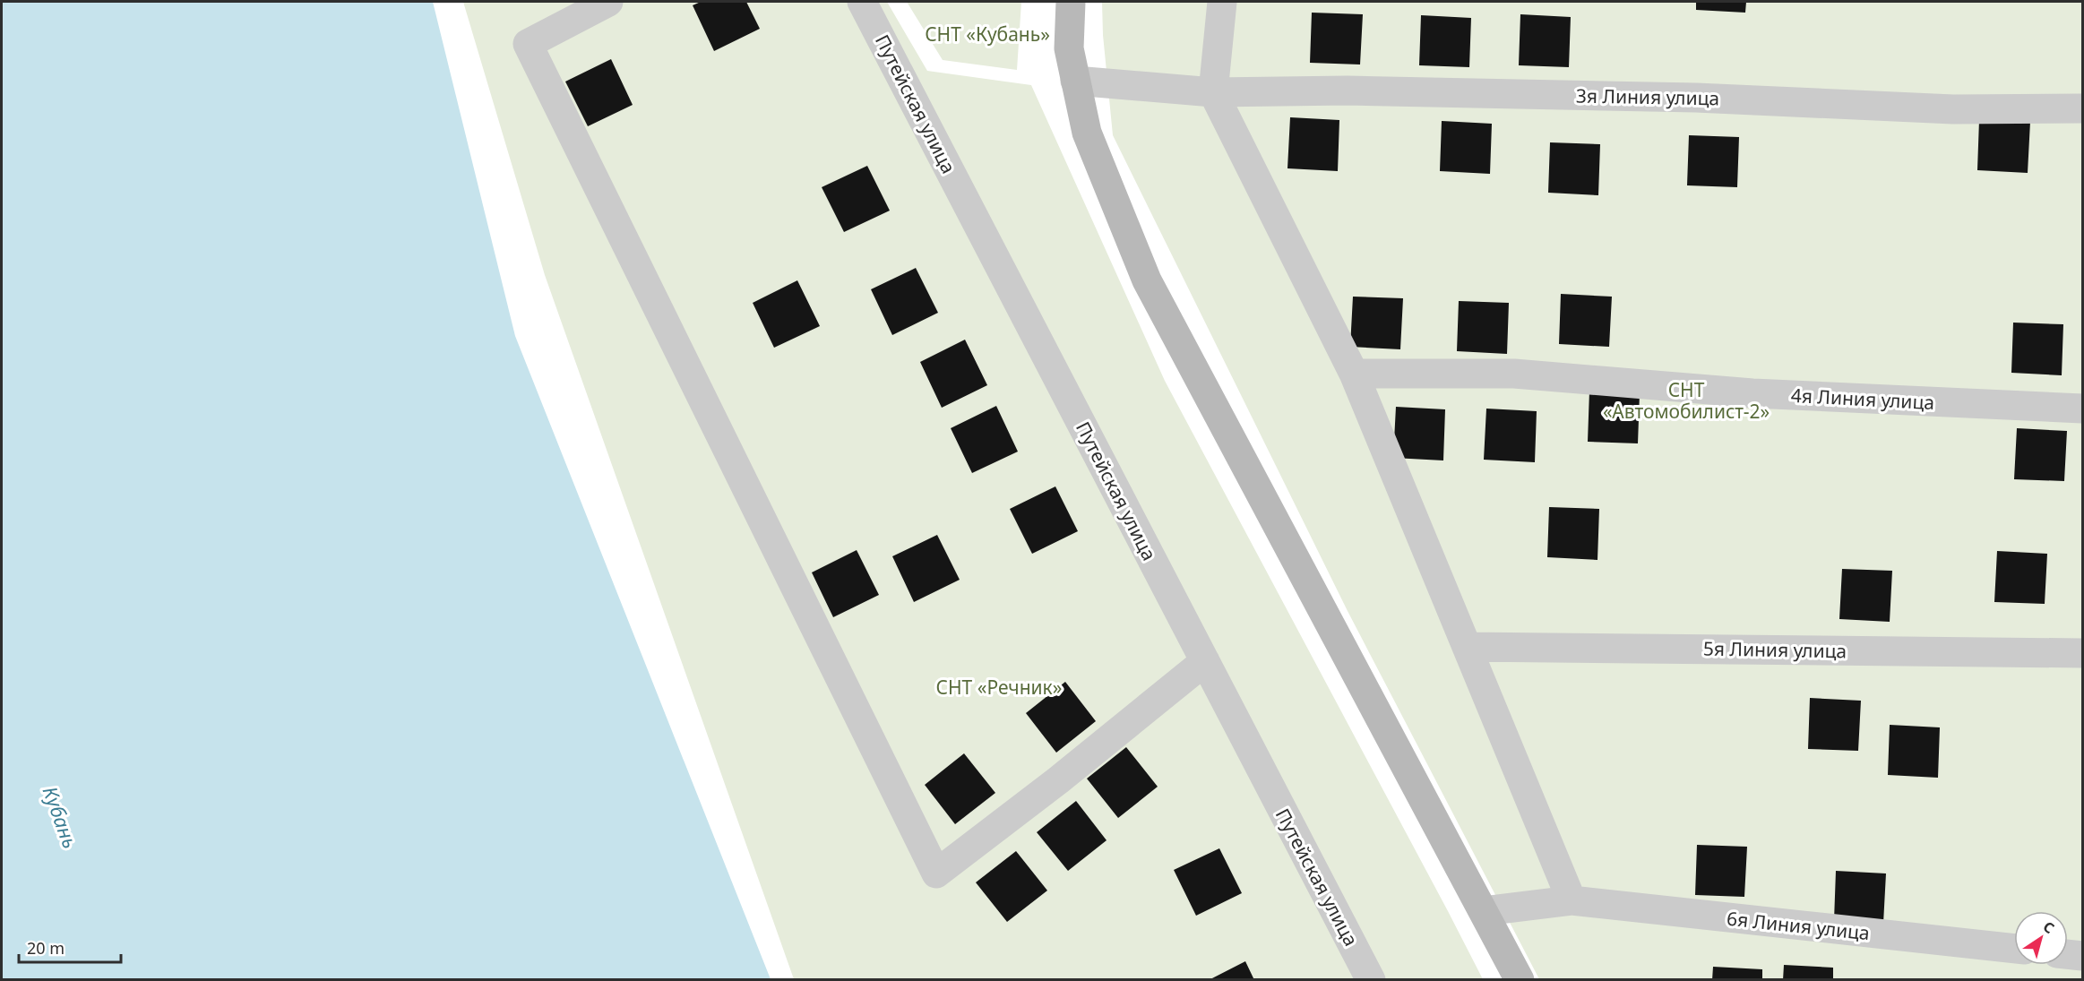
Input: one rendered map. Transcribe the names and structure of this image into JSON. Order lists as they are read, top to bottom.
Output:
{
  "streets": {
    "street": [
      "3я Линия улица",
      "Путейская улица",
      "4я Линия улица",
      "5я Линия улица",
      "6я Линия улица"
    ]
  },
  "water": ["Кубань"],
  "parks": ["СНТ «Кубань»", "СНТ «Автомобилист-2»", "СНТ «Речник»"],
  "scale_bar": "20 m",
  "north": "top right"
}
